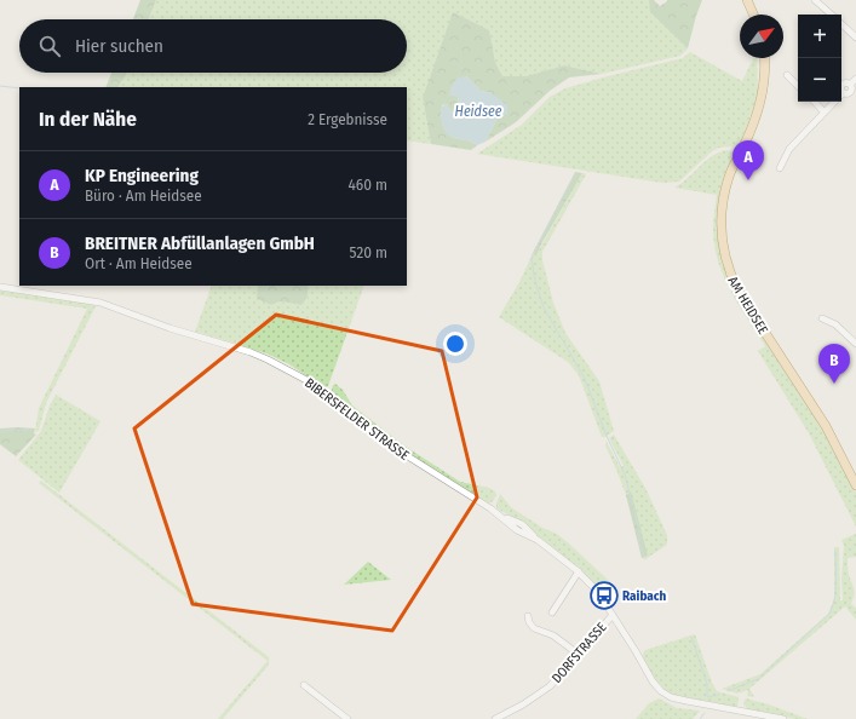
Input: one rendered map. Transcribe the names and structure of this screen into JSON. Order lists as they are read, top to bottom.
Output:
{
  "streets": {
    "main road": ["AM HEIDSEE"],
    "street": ["BIBERSFELDER STRASSE", "DORFSTRASSE"]
  },
  "crossings": [
    ["BIBERSFELDER STRASSE", "DORFSTRASSE"]
  ],
  "water": ["Heidsee"],
  "places": {
    "bus stop": ["Raibach"]
  },
  "north": "top right",
  "page": {
    "map_buttons": ["+", "−"],
    "search": "Hier suchen",
    "heading": ["In der Nähe", "2 Ergebnisse"],
    "pins": ["A", "B"],
    "list": [
      {
        "mark": "A",
        "name": "KP Engineering",
        "note": "Büro · Am Heidsee",
        "value": "460 m"
      },
      {
        "mark": "B",
        "name": "BREITNER Abfüllanlagen GmbH",
        "note": "Ort · Am Heidsee",
        "value": "520 m"
      }
    ]
  }
}
